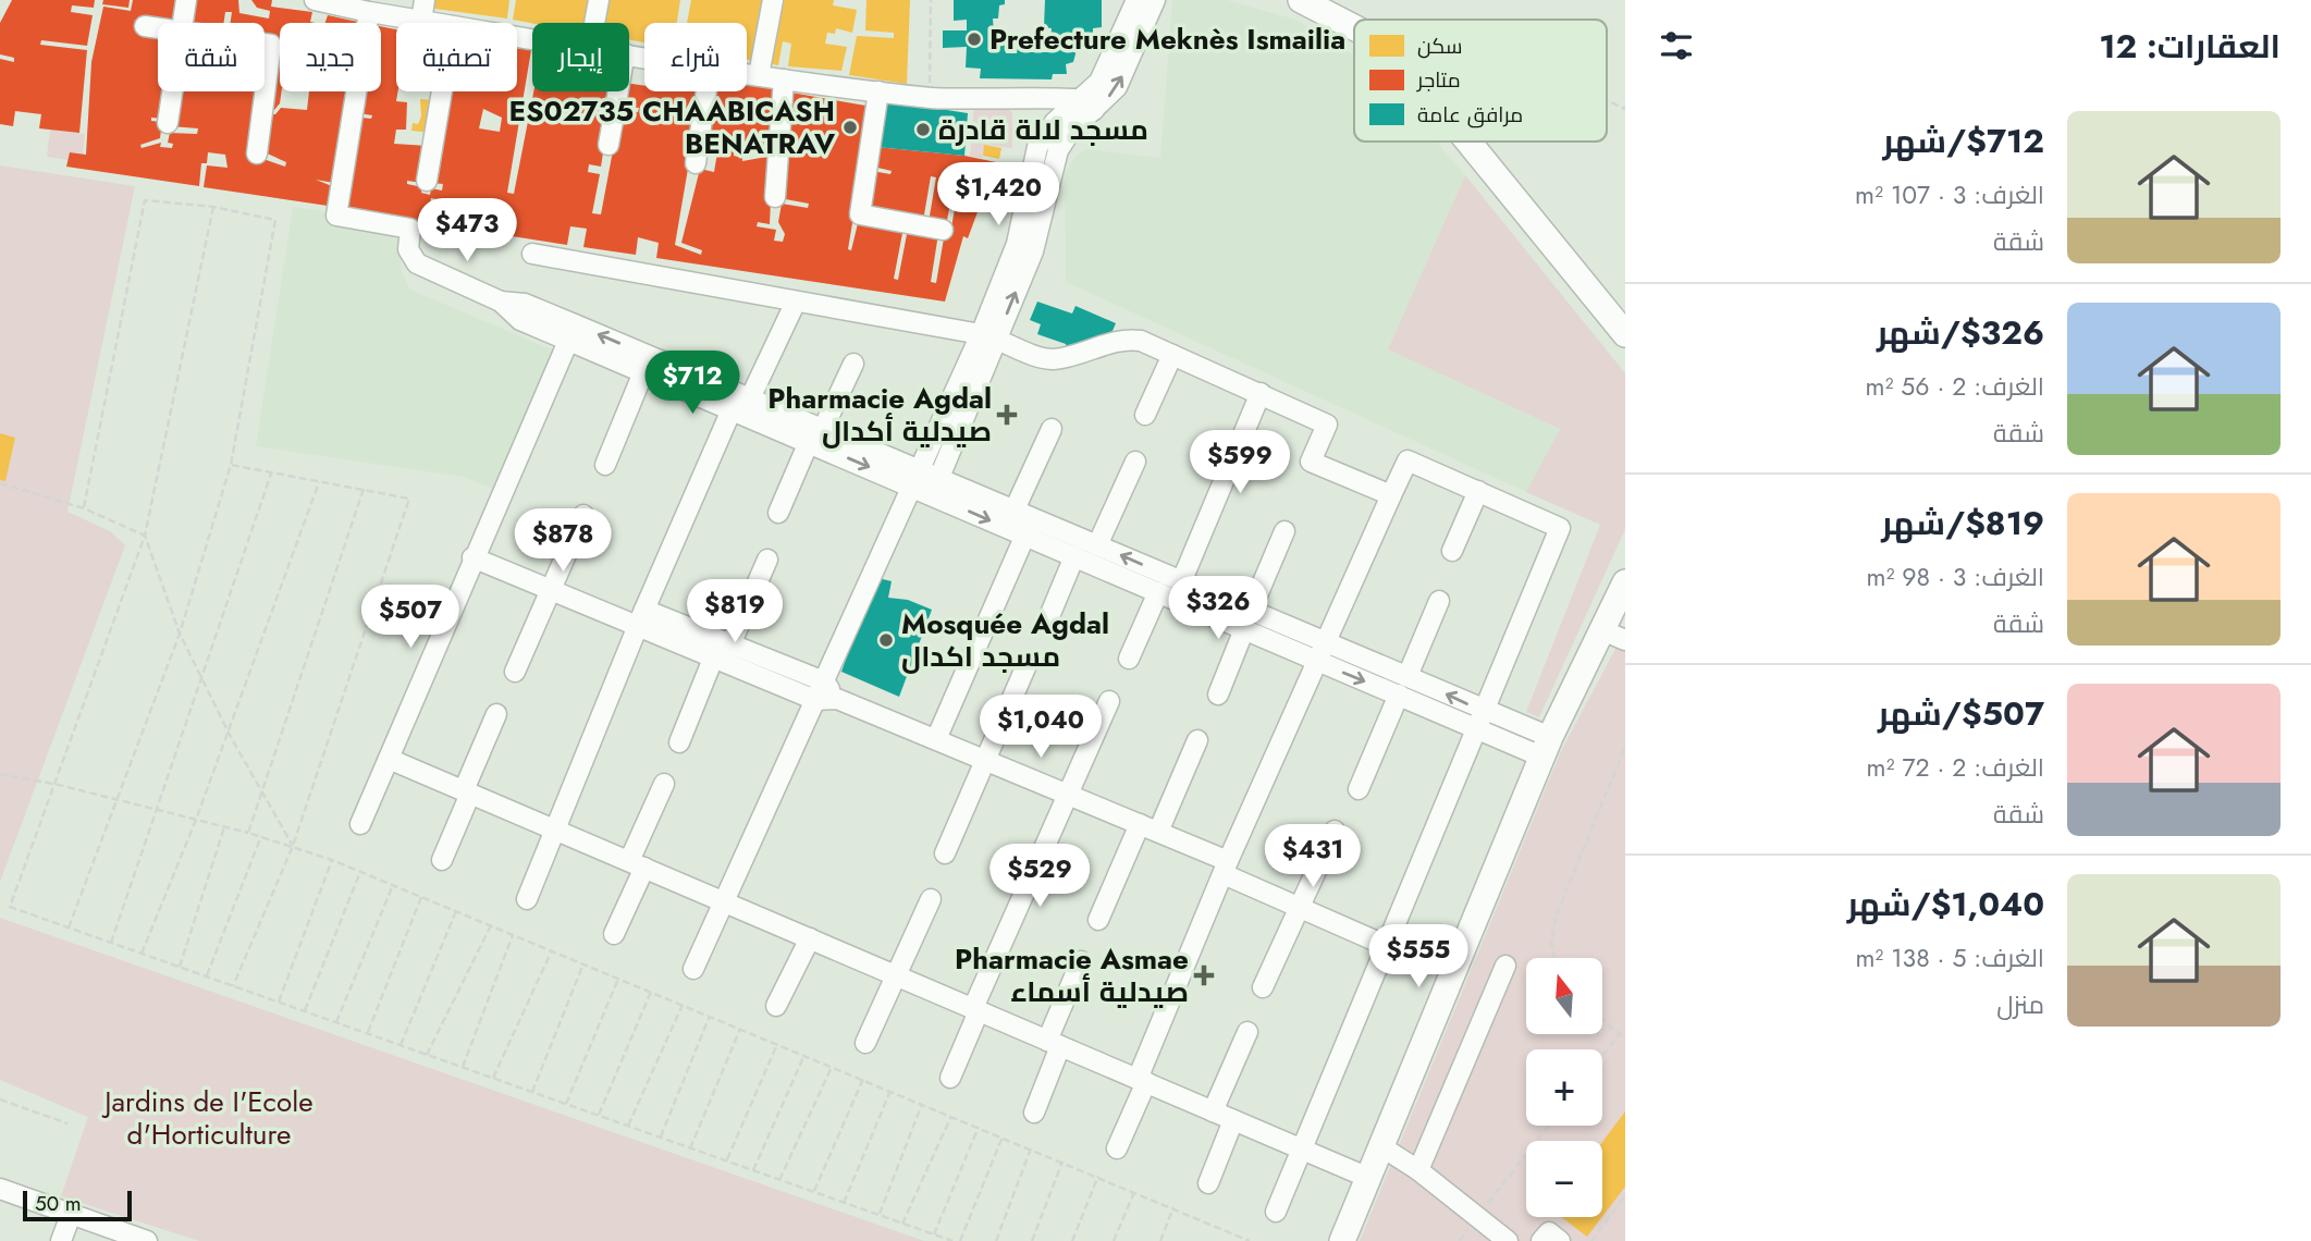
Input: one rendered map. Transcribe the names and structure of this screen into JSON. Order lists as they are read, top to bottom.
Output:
{
  "parks": ["Jardins de I'Ecole d'Horticulture"],
  "places": {
    "other": [
      "Prefecture Meknès Ismailia",
      "ES02735 CHAABICASH BENATRAV",
      "مسجد لالة قادرة",
      "Mosquée Agdal مسجد اكدال"
    ],
    "health": ["Pharmacie Agdal صيدلية أكدال", "Pharmacie Asmae صيدلية أسماء"]
  },
  "legend": ["سكن", "متاجر", "مرافق عامة"],
  "scale_bar": "50 m",
  "north": "top",
  "page": {
    "heading": "العقارات: 12",
    "chip": [
      "شراء",
      "إيجار",
      "تصفية",
      "جديد",
      "شقة"
    ],
    "list": [
      {
        "name": "$712/شهر",
        "note": "الغرف: 3 · 107 m² · شقة"
      },
      {
        "name": "$326/شهر",
        "note": "الغرف: 2 · 56 m² · شقة"
      },
      {
        "name": "$819/شهر",
        "note": "الغرف: 3 · 98 m² · شقة"
      },
      {
        "name": "$507/شهر",
        "note": "الغرف: 2 · 72 m² · شقة"
      },
      {
        "name": "$1,040/شهر",
        "note": "الغرف: 5 · 138 m² · منزل"
      }
    ],
    "price": [
      "$1,420",
      "$473",
      "$712",
      "$599",
      "$878",
      "$326",
      "$819",
      "$507",
      "$1,040",
      "$431",
      "$529",
      "$555"
    ],
    "map_buttons": ["+", "−"],
    "scale": "50 m"
  }
}
